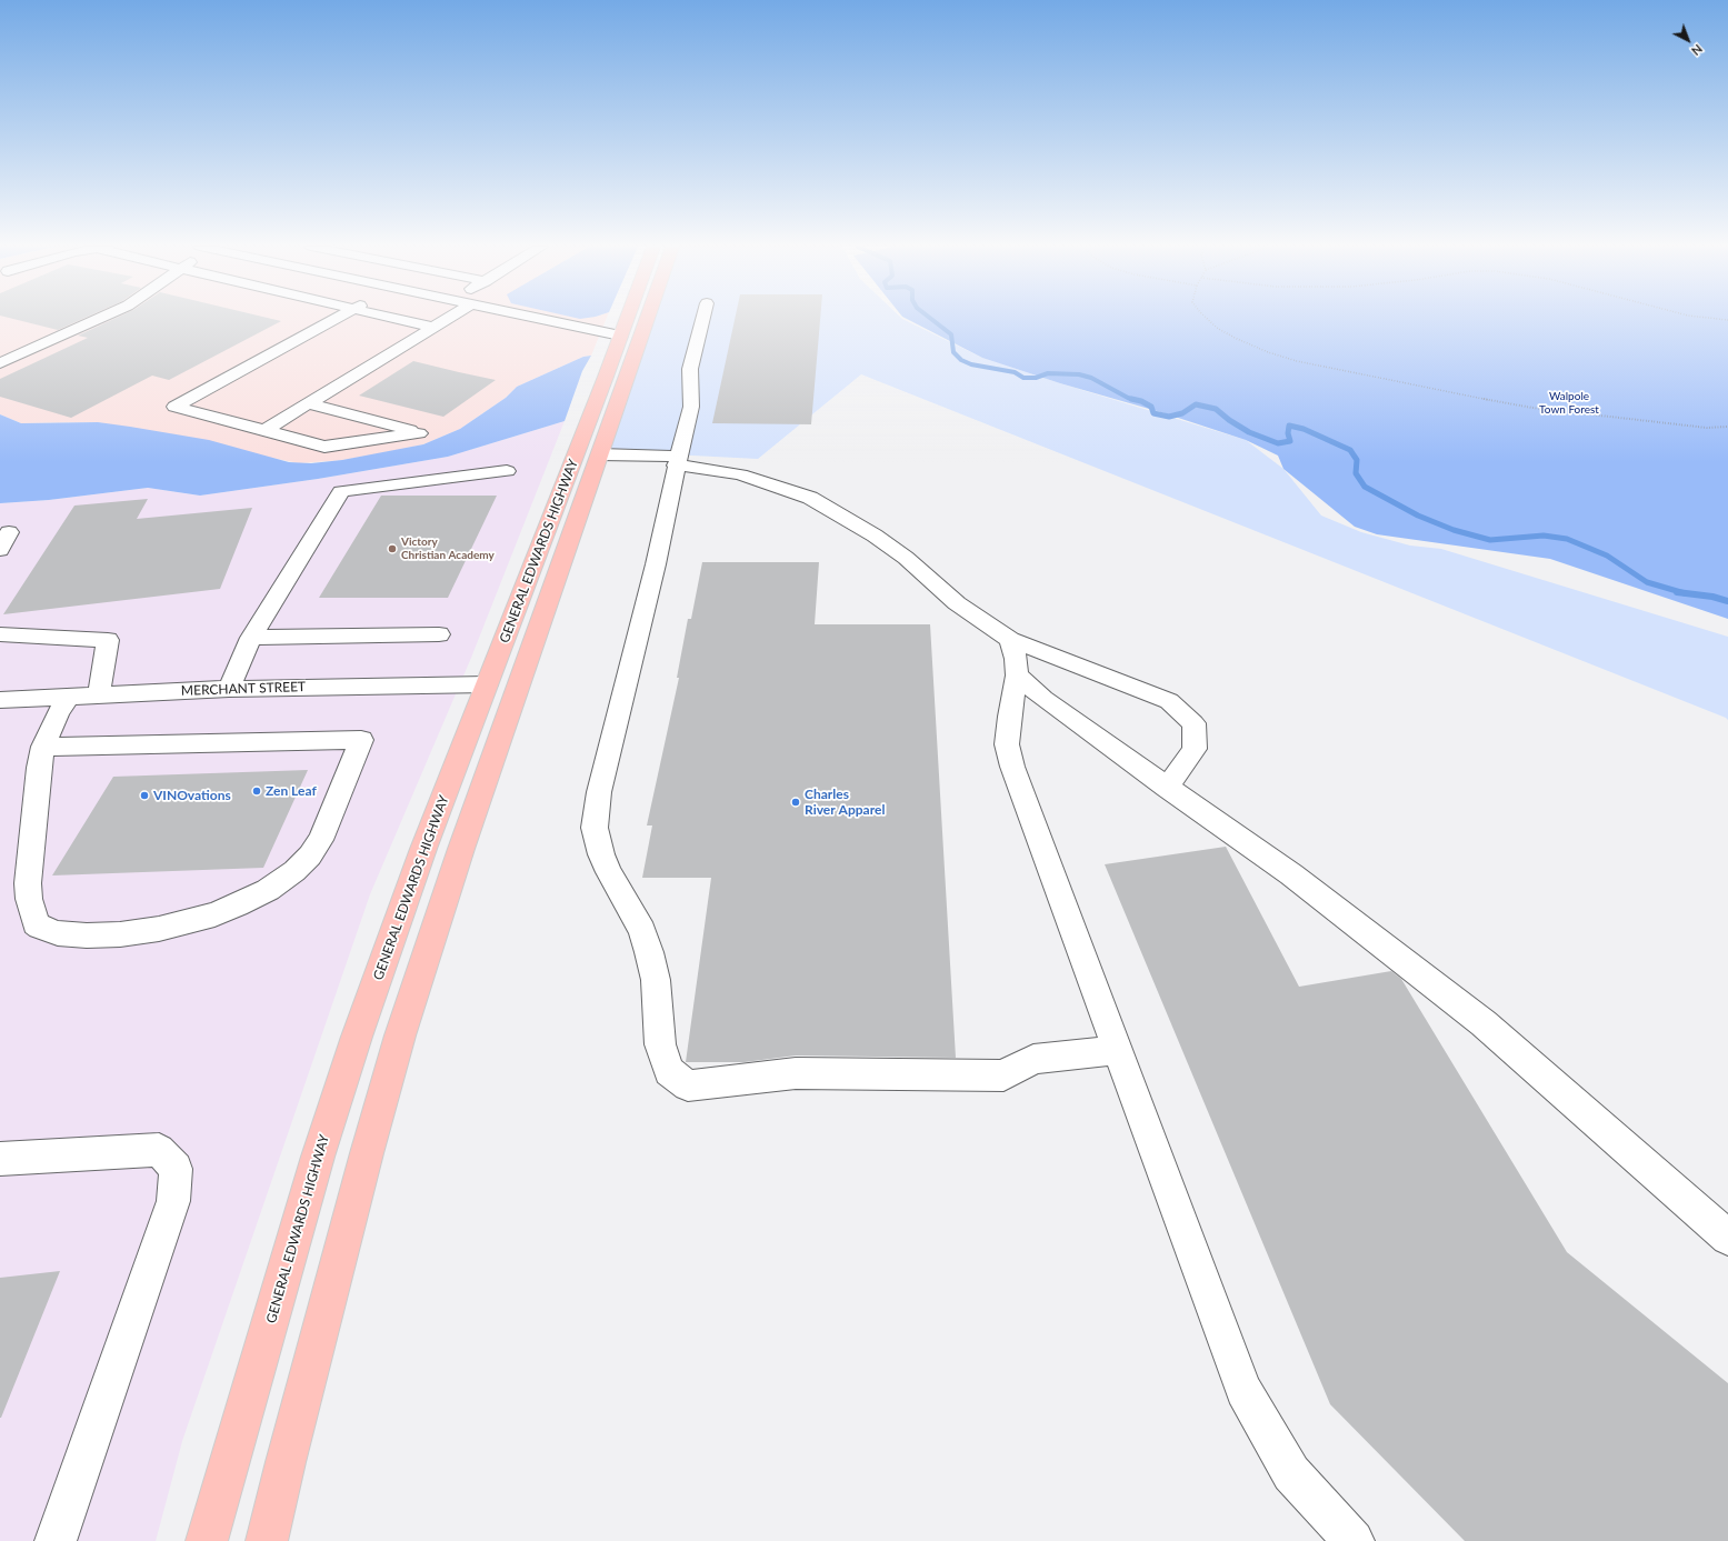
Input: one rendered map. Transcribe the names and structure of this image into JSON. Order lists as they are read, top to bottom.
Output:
{
  "streets": {
    "main road": ["GENERAL EDWARDS HIGHWAY"],
    "street": ["MERCHANT STREET"]
  },
  "crossings": [
    ["GENERAL EDWARDS HIGHWAY", "MERCHANT STREET"]
  ],
  "parks": ["Walpole Town Forest"],
  "places": [
    "Victory Christian Academy",
    "Zen Leaf",
    "VINOvations",
    "Charles River Apparel"
  ],
  "north": "bottom right"
}
